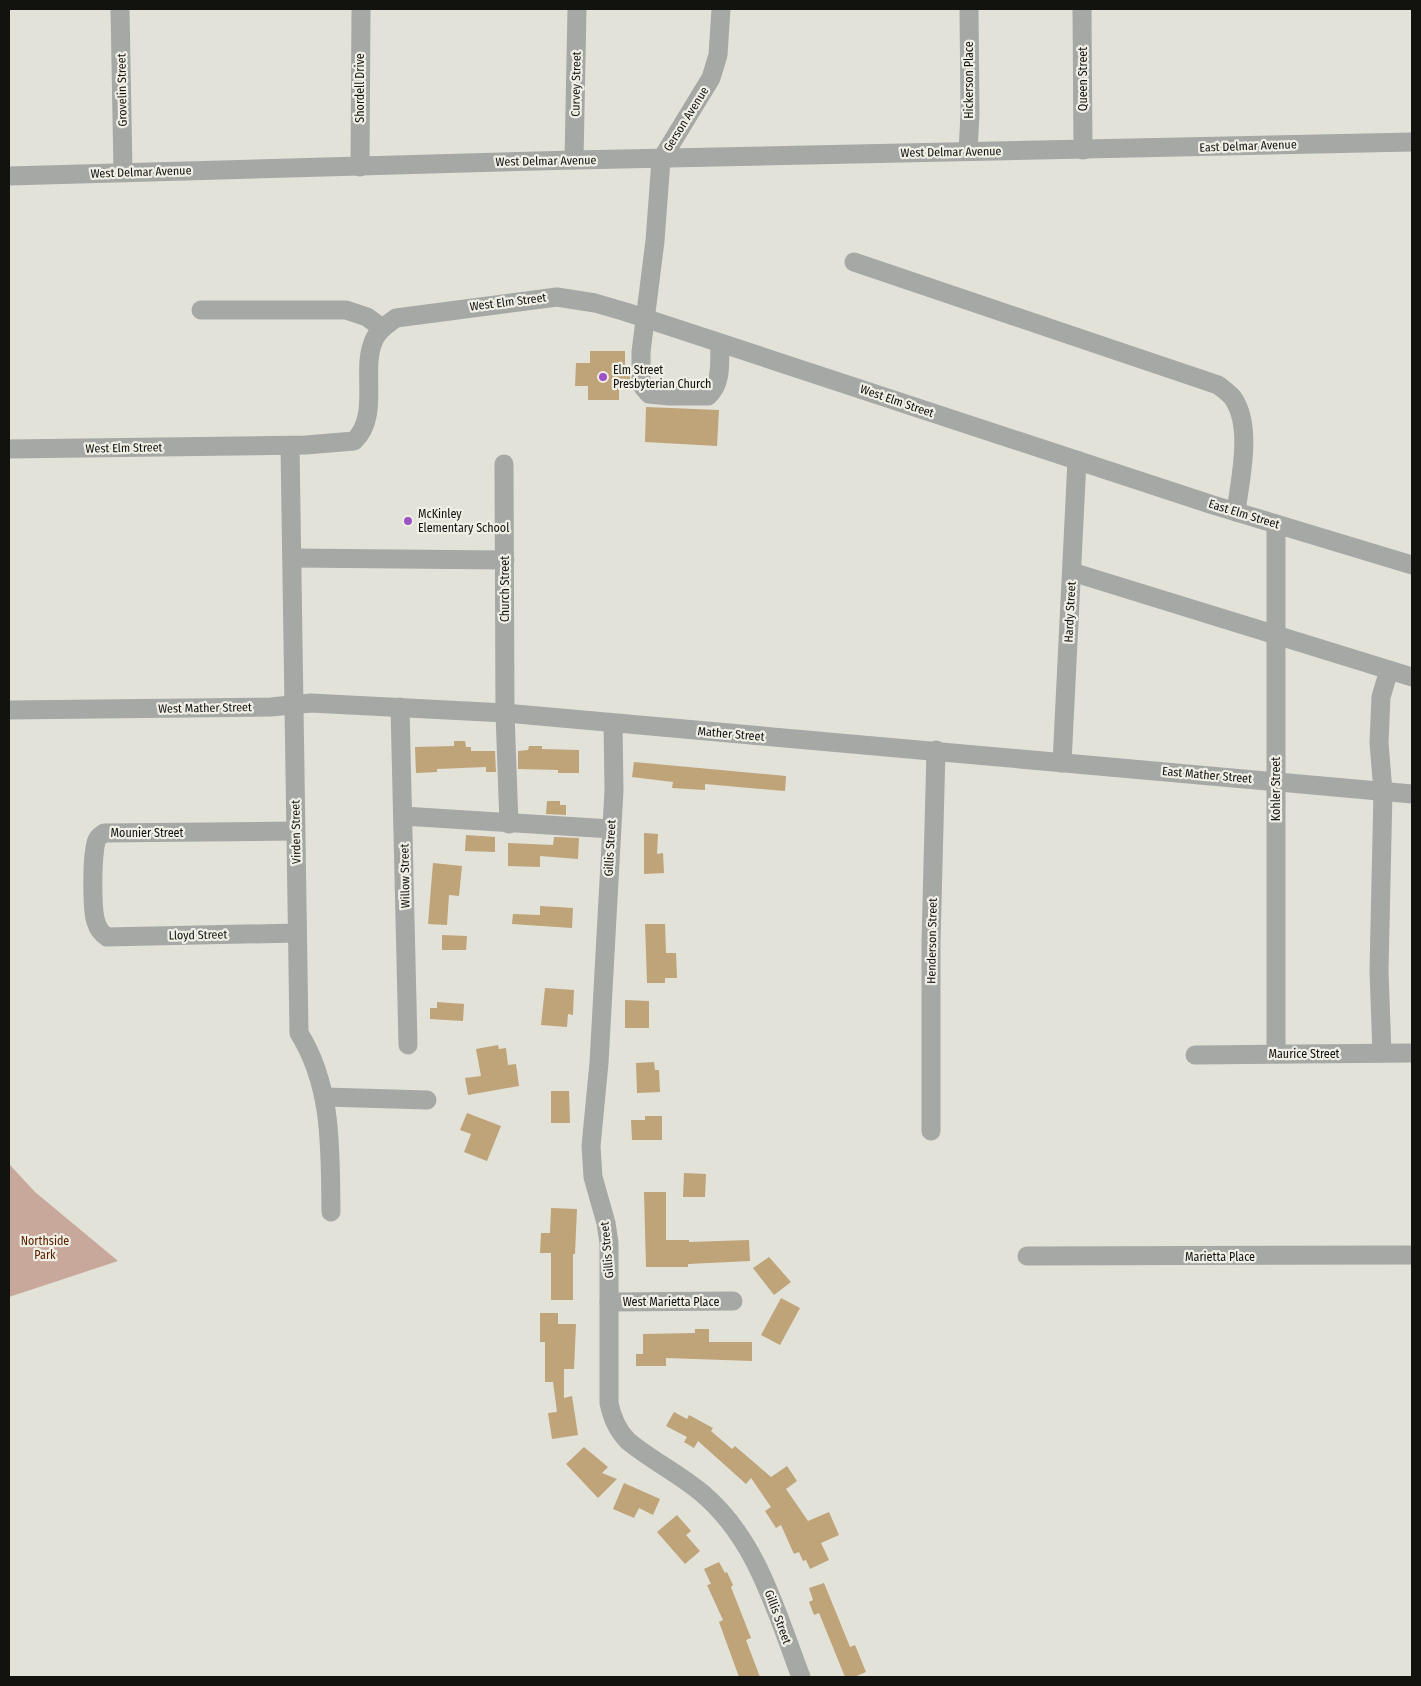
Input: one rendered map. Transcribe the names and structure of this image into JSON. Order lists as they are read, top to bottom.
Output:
{
  "streets": {
    "street": [
      "Queen Street",
      "Hickerson Place",
      "Curvey Street",
      "Shordell Drive",
      "Grovelin Street",
      "Gerson Avenue",
      "East Delmar Avenue",
      "West Delmar Avenue",
      "West Elm Street",
      "East Elm Street",
      "Church Street",
      "Hardy Street",
      "West Mather Street",
      "Mather Street",
      "East Mather Street",
      "Kohler Street",
      "Virden Street",
      "Mounier Street",
      "Gillis Street",
      "Willow Street",
      "Lloyd Street",
      "Henderson Street",
      "Maurice Street",
      "Marietta Place",
      "West Marietta Place"
    ]
  },
  "crossings": [
    ["Queen Street", "East Delmar Avenue"],
    ["Queen Street", "West Delmar Avenue"],
    ["Hickerson Place", "West Delmar Avenue"],
    ["Curvey Street", "West Delmar Avenue"],
    ["Shordell Drive", "West Delmar Avenue"],
    ["Grovelin Street", "West Delmar Avenue"],
    ["Gerson Avenue", "West Delmar Avenue"],
    ["Gerson Avenue", "West Elm Street"],
    ["East Delmar Avenue", "West Delmar Avenue"],
    ["West Elm Street", "East Elm Street"],
    ["West Elm Street", "Hardy Street"],
    ["West Elm Street", "Virden Street"],
    ["East Elm Street", "Hardy Street"],
    ["East Elm Street", "Kohler Street"],
    ["Church Street", "Mather Street"],
    ["Hardy Street", "Mather Street"],
    ["Hardy Street", "East Mather Street"],
    ["West Mather Street", "Mather Street"],
    ["West Mather Street", "Virden Street"],
    ["West Mather Street", "Willow Street"],
    ["Mather Street", "East Mather Street"],
    ["Mather Street", "Gillis Street"],
    ["Mather Street", "Willow Street"],
    ["Mather Street", "Henderson Street"],
    ["East Mather Street", "Kohler Street"],
    ["Kohler Street", "Maurice Street"],
    ["Virden Street", "Mounier Street"],
    ["Virden Street", "Lloyd Street"],
    ["Mounier Street", "Lloyd Street"],
    ["Gillis Street", "West Marietta Place"]
  ],
  "parks": ["Northside Park"],
  "places": ["Elm Street Presbyterian Church", "McKinley Elementary School"]
}
